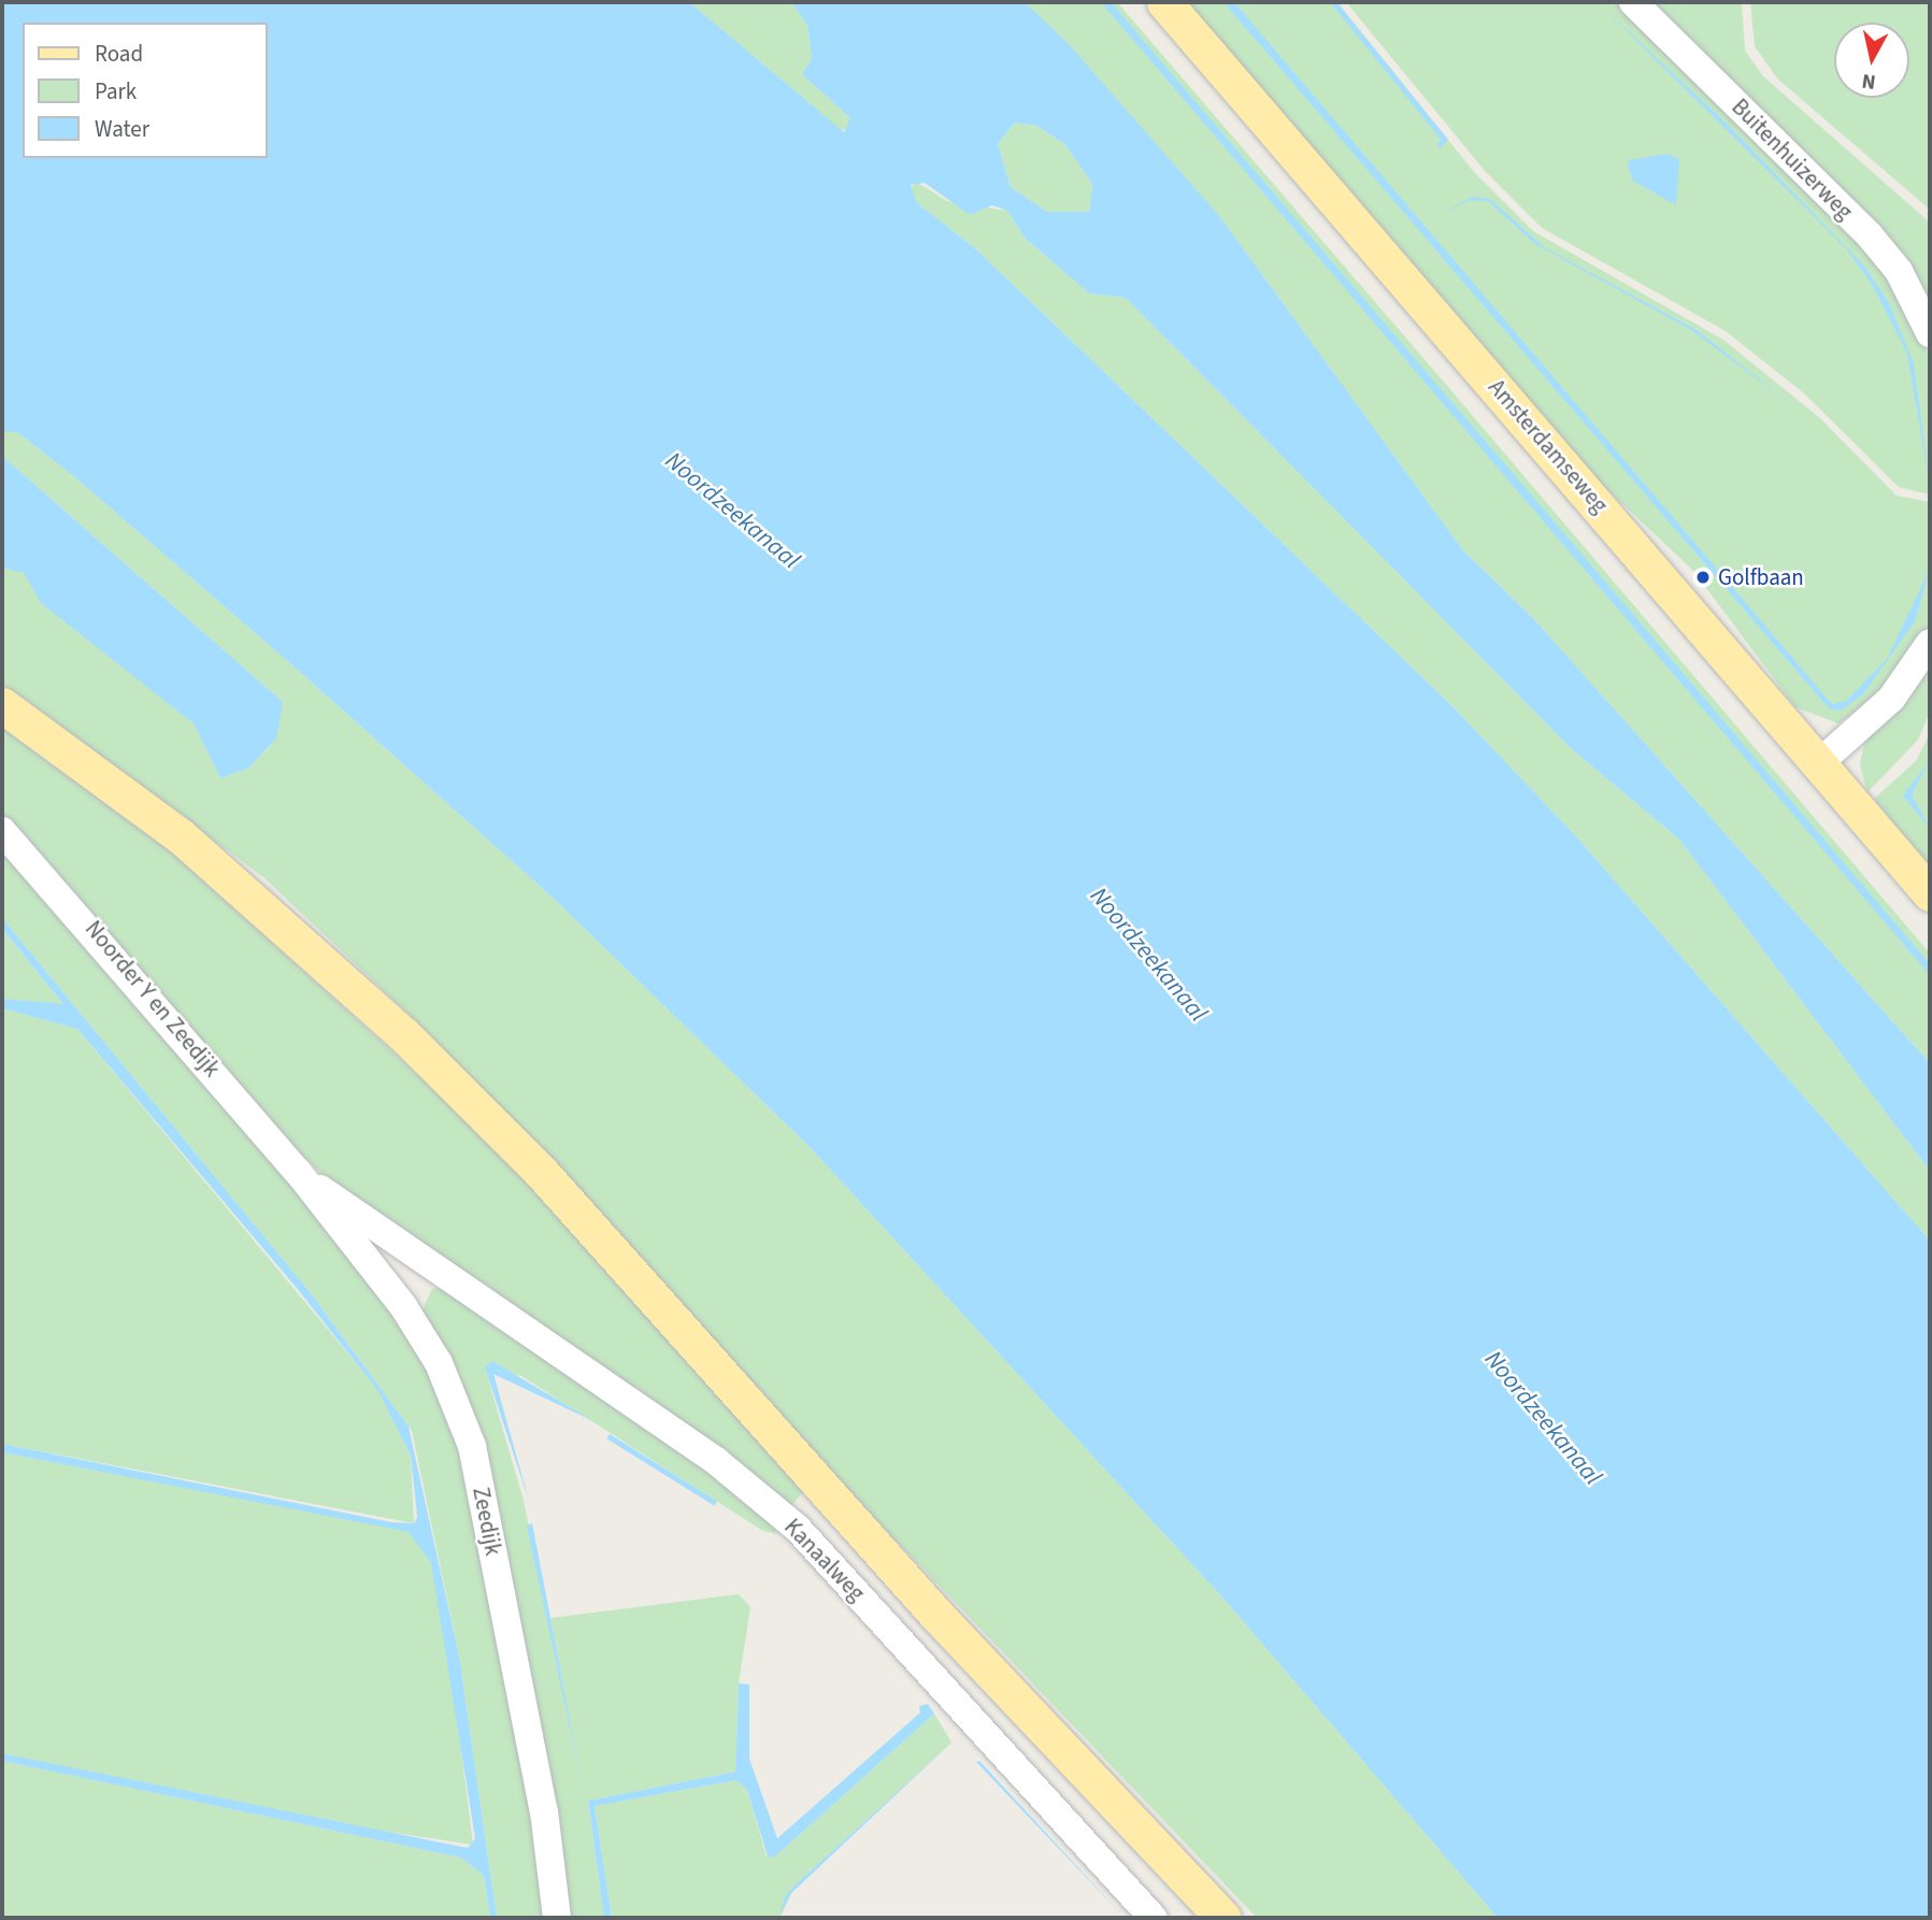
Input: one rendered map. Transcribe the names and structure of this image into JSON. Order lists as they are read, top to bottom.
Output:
{
  "streets": {
    "main road": ["Amsterdamseweg"],
    "street": [
      "Buitenhuizerweg",
      "Noorder Y en Zeedijk",
      "Zeedijk",
      "Kanaalweg"
    ]
  },
  "crossings": [
    ["Noorder Y en Zeedijk", "Zeedijk"],
    ["Noorder Y en Zeedijk", "Kanaalweg"],
    ["Zeedijk", "Kanaalweg"]
  ],
  "water": ["Noordzeekanaal"],
  "places": ["Golfbaan"],
  "legend": ["Road", "Park", "Water"],
  "north": "bottom"
}
